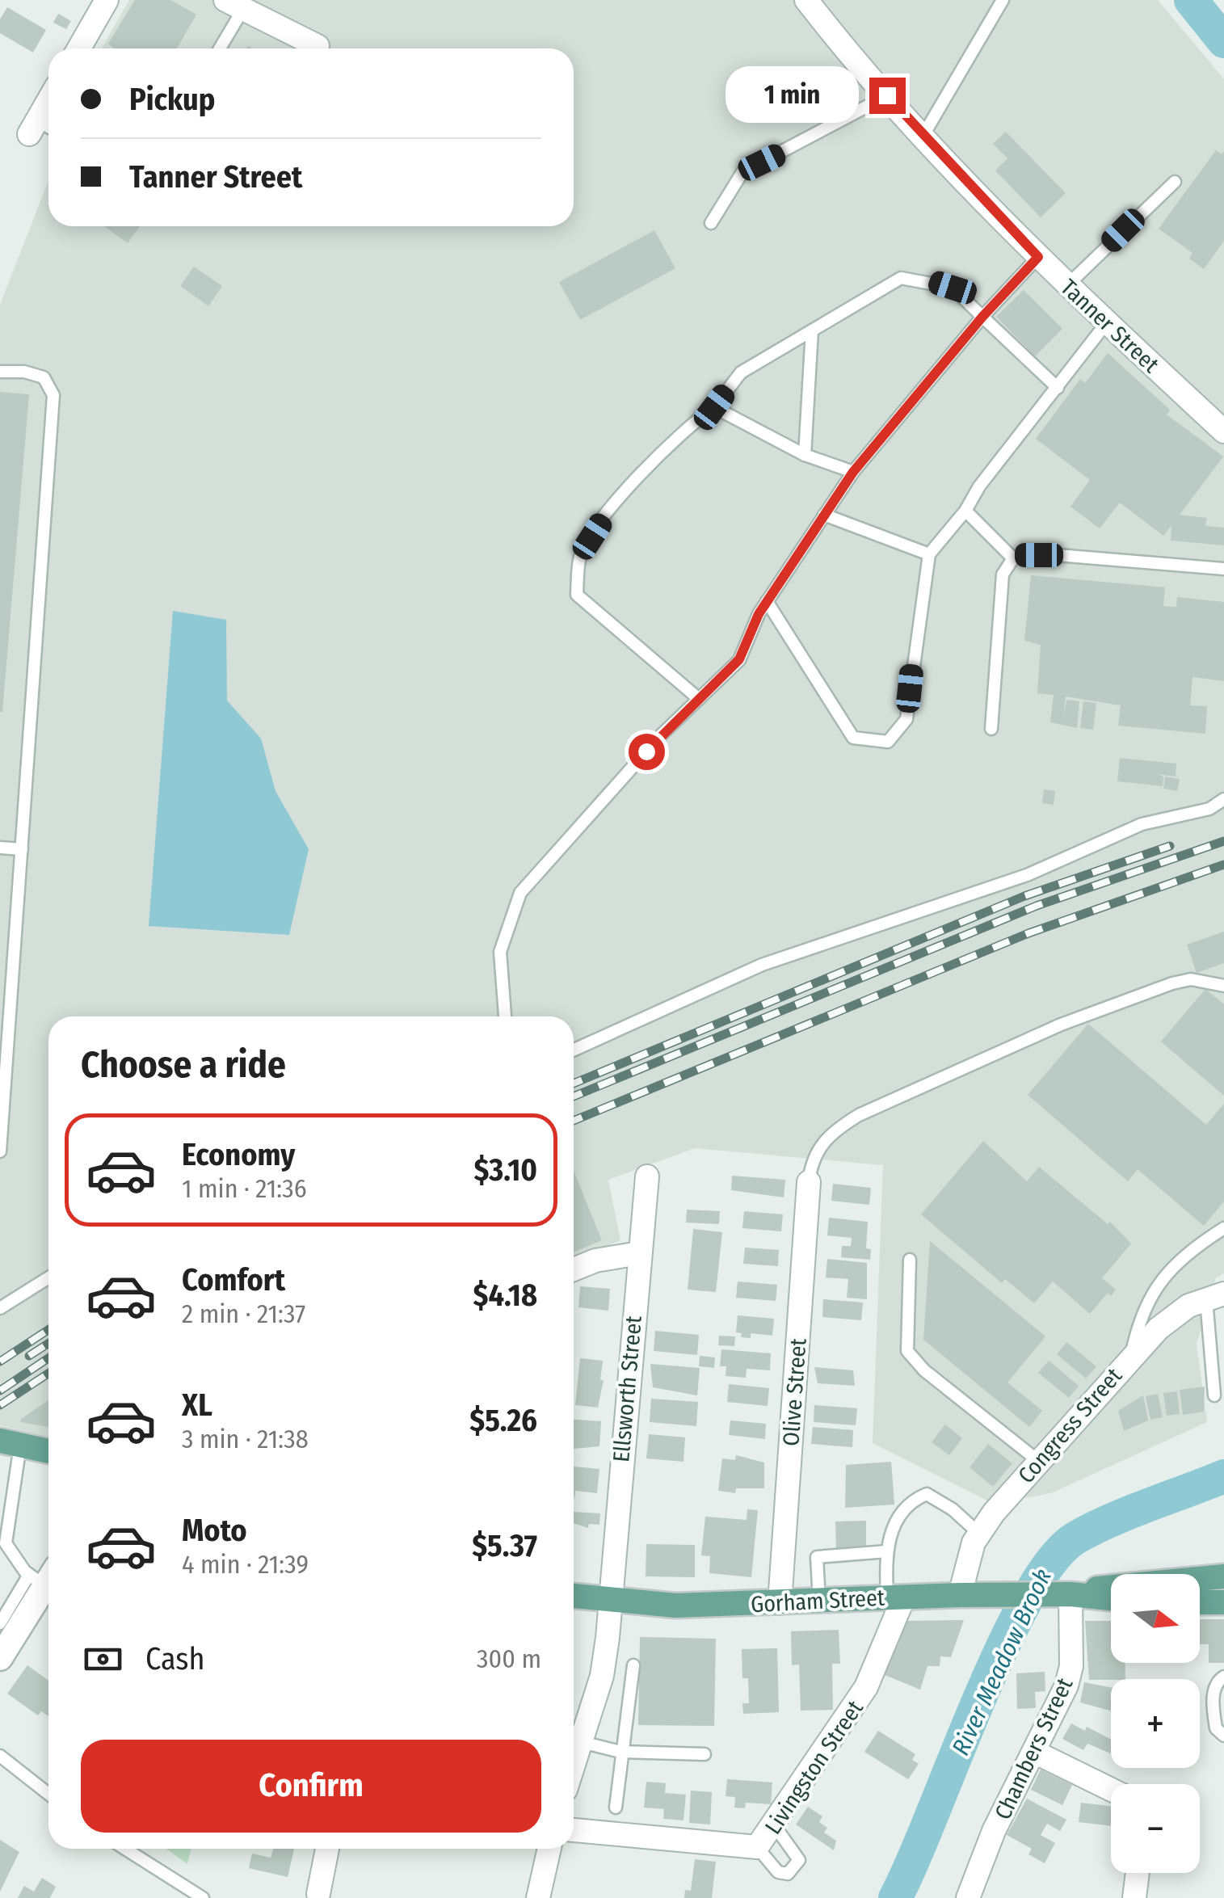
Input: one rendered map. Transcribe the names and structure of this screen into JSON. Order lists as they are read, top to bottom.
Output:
{
  "streets": {
    "main road": ["Gorham Street"],
    "street": [
      "Tanner Street",
      "Ellsworth Street",
      "Olive Street",
      "Congress Street",
      "Chambers Street",
      "Livingston Street"
    ]
  },
  "crossings": [
    ["Ellsworth Street", "Gorham Street"],
    ["Olive Street", "Gorham Street"],
    ["Congress Street", "Gorham Street"],
    ["Congress Street", "Livingston Street"],
    ["Gorham Street", "Chambers Street"],
    ["Gorham Street", "Livingston Street"]
  ],
  "water": ["River Meadow Brook"],
  "north": "right",
  "page": {
    "banner": ["Pickup", "Tanner Street"],
    "bubble": "1 min",
    "heading": "Choose a ride",
    "list": [
      {
        "name": "Economy",
        "note": "1 min · 21:36",
        "value": "$3.10"
      },
      {
        "name": "Comfort",
        "note": "2 min · 21:37",
        "value": "$4.18"
      },
      {
        "name": "XL",
        "note": "3 min · 21:38",
        "value": "$5.26"
      },
      {
        "name": "Moto",
        "note": "4 min · 21:39",
        "value": "$5.37"
      }
    ],
    "map_buttons": ["+", "−"],
    "pay": ["Cash", "300 m"],
    "buttons": "Confirm"
  }
}
